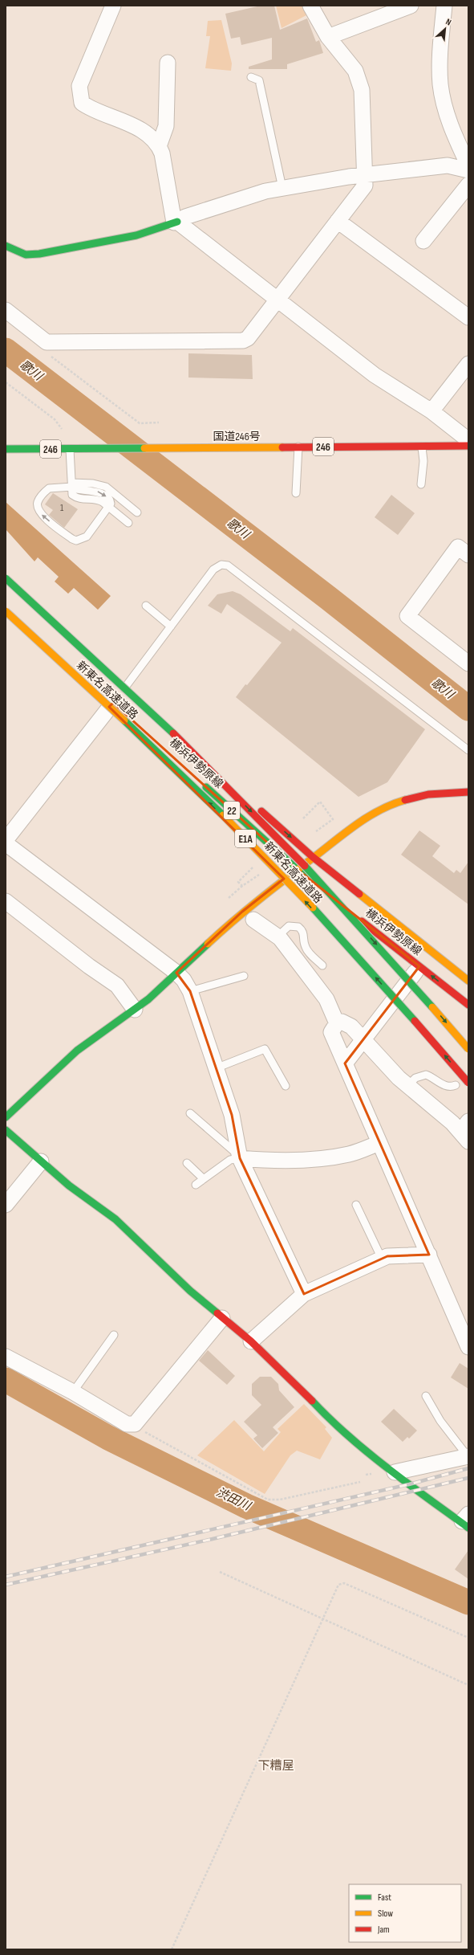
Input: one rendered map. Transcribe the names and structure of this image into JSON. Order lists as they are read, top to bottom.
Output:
{
  "streets": {
    "main road": [
      "国道246号",
      "246",
      "新東名高速道路",
      "横浜伊勢原線",
      "22",
      "E1A"
    ]
  },
  "crossings": [
    ["新東名高速道路", "横浜伊勢原線"]
  ],
  "districts": ["下糟屋"],
  "water": ["歌川", "渋田川"],
  "house_numbers": ["1"],
  "legend": ["Fast", "Slow", "Jam"],
  "north": "top right"
}
